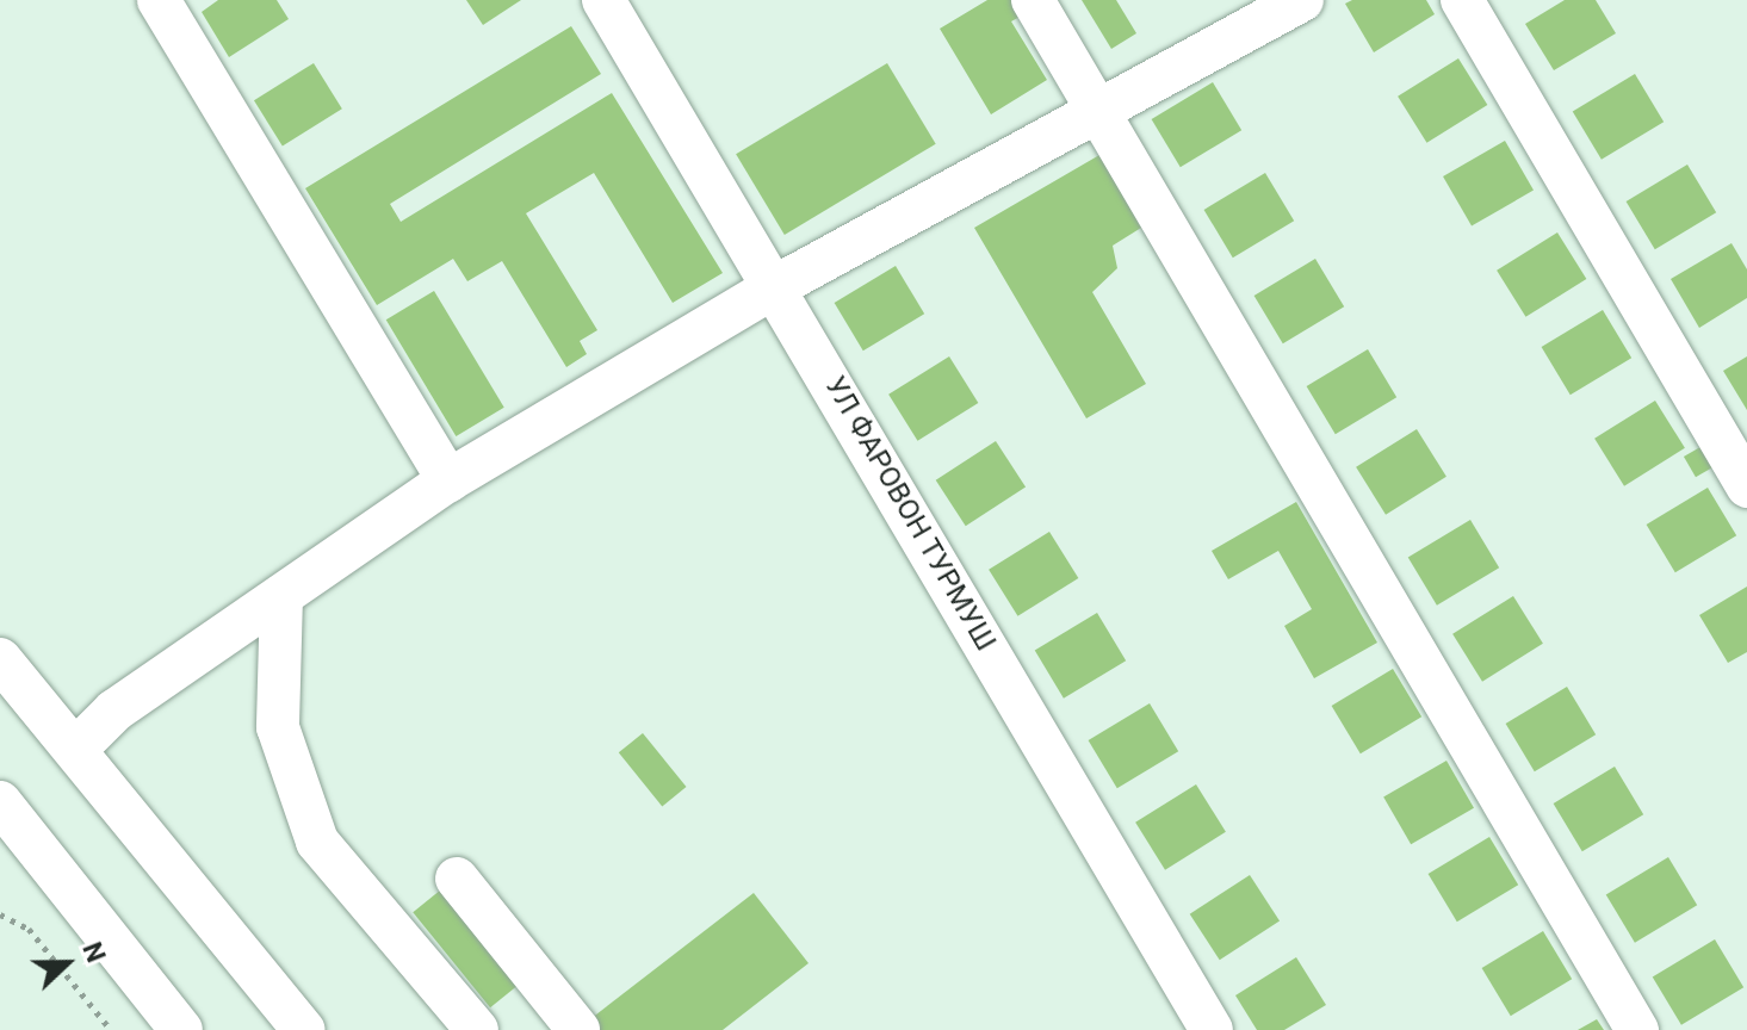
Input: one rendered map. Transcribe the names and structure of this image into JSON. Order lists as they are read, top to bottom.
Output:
{
  "streets": {
    "street": ["УЛ ФАРОВОН ТУРМУШ"]
  },
  "north": "right"
}
